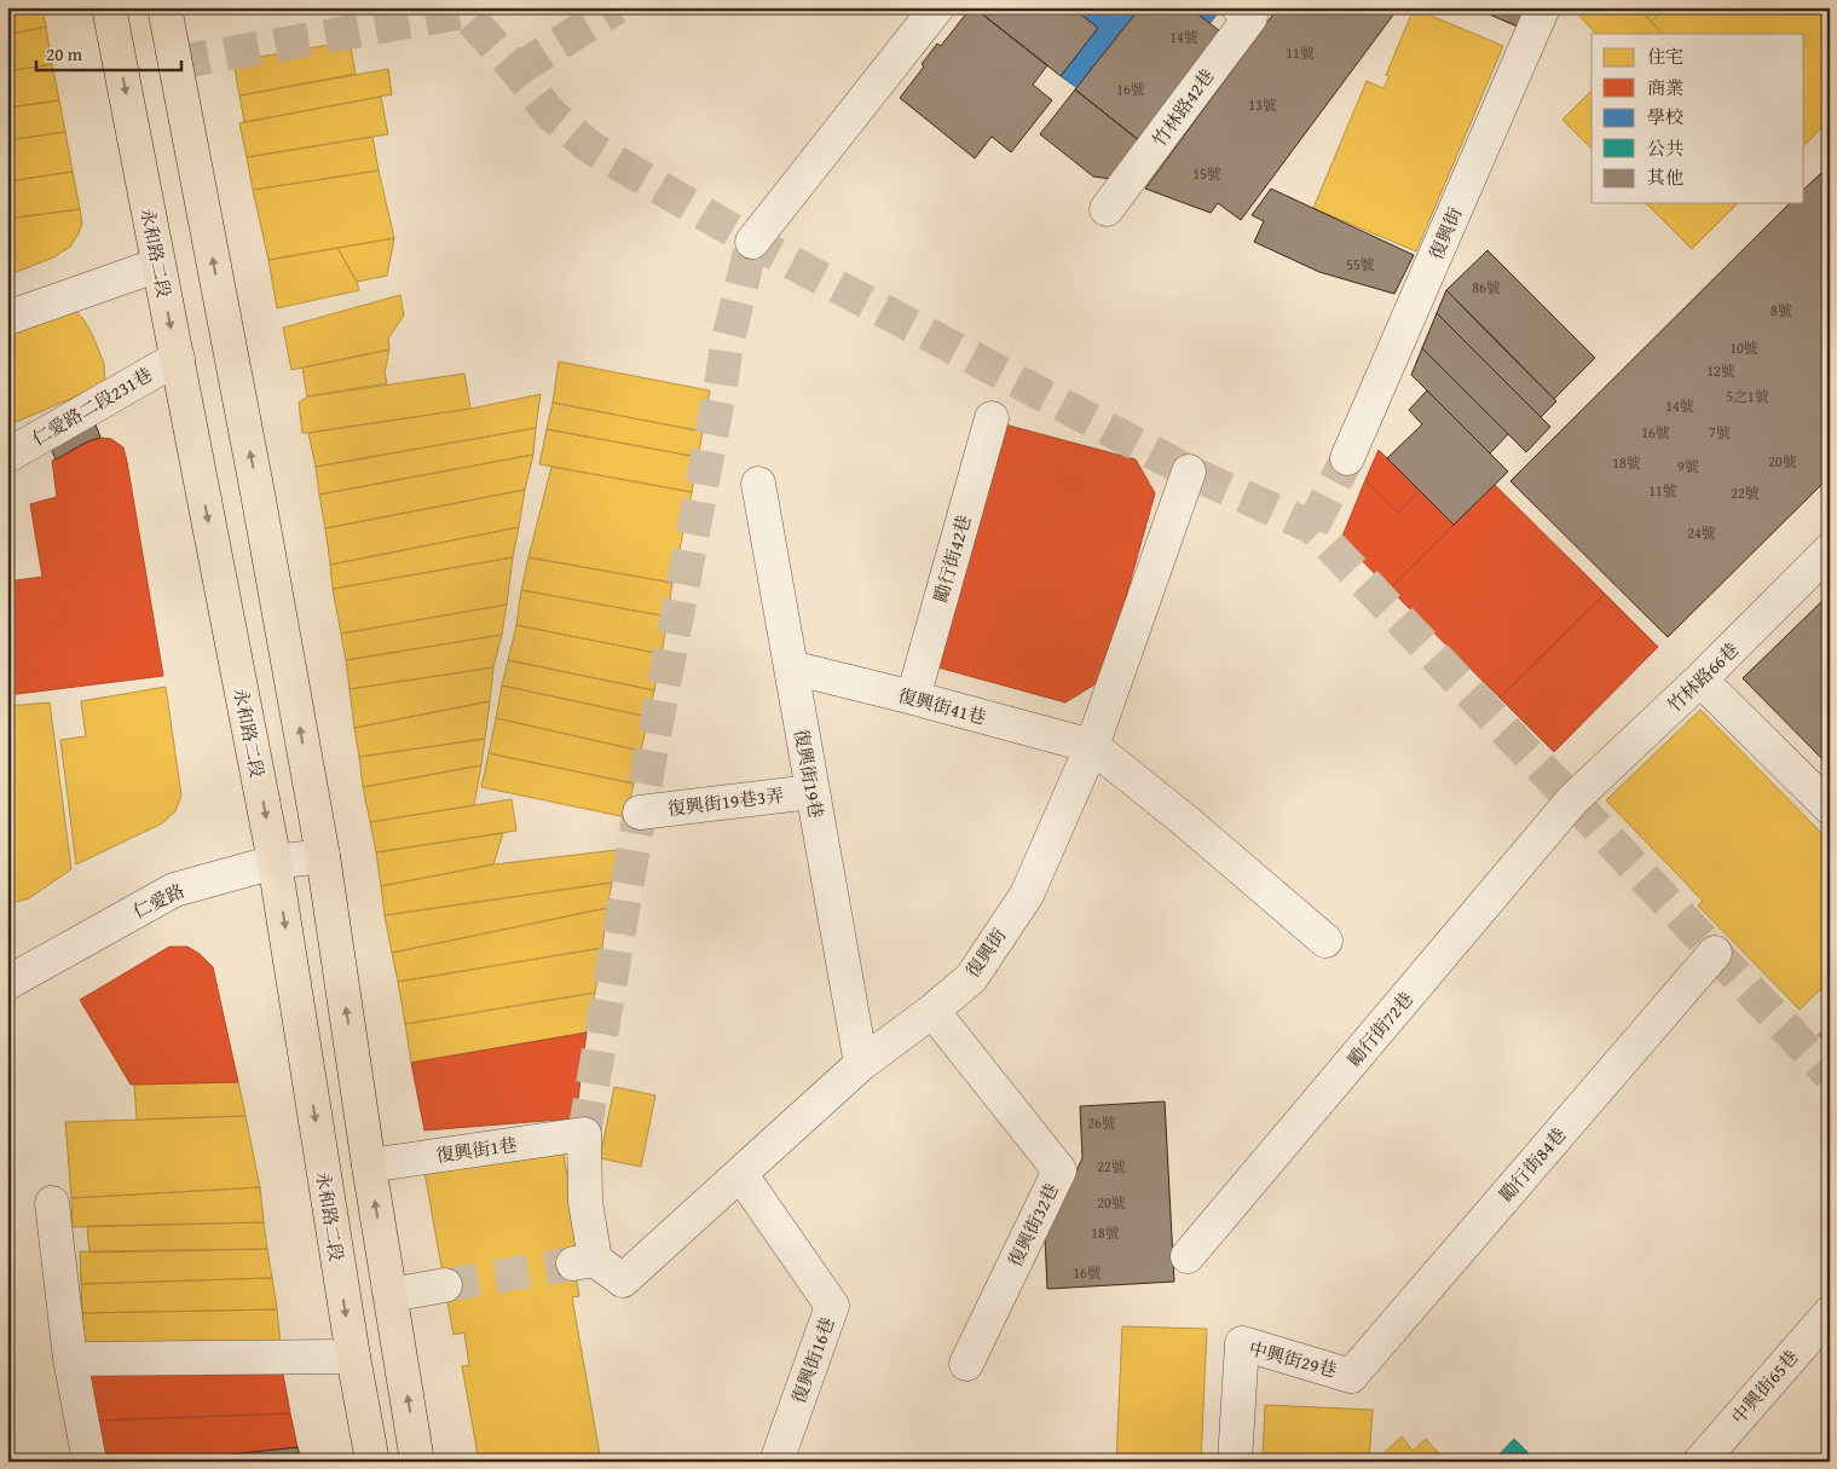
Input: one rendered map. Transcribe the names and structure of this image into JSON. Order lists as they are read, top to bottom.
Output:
{
  "streets": {
    "main road": ["永和路二段"],
    "street": [
      "竹林路42巷",
      "復興街",
      "仁愛路二段231巷",
      "勵行街42巷",
      "竹林路66巷",
      "復興街41巷",
      "復興街19巷",
      "復興街19巷3弄",
      "仁愛路",
      "勵行街72巷",
      "復興街1巷",
      "勵行街84巷",
      "復興街32巷",
      "中興街29巷",
      "復興街16巷",
      "中興街65巷"
    ]
  },
  "crossings": [
    ["復興街", "復興街41巷"],
    ["復興街", "復興街19巷"],
    ["復興街", "復興街1巷"],
    ["復興街", "復興街32巷"],
    ["復興街", "復興街16巷"],
    ["永和路二段", "仁愛路二段231巷"],
    ["永和路二段", "仁愛路"],
    ["勵行街42巷", "復興街41巷"],
    ["竹林路66巷", "勵行街72巷"],
    ["復興街41巷", "復興街19巷"],
    ["復興街19巷", "復興街19巷3弄"],
    ["勵行街84巷", "中興街29巷"]
  ],
  "house_numbers": [
    "14號",
    "11號",
    "16號",
    "13號",
    "15號",
    "55號",
    "86號",
    "8號",
    "10號",
    "12號",
    "5之1號",
    "14號",
    "16號",
    "7號",
    "20號",
    "18號",
    "9號",
    "11號",
    "22號",
    "24號",
    "26號",
    "22號",
    "20號",
    "18號",
    "16號"
  ],
  "legend": [
    "住宅",
    "商業",
    "學校",
    "公共",
    "其他"
  ],
  "scale_bar": "20 m"
}
